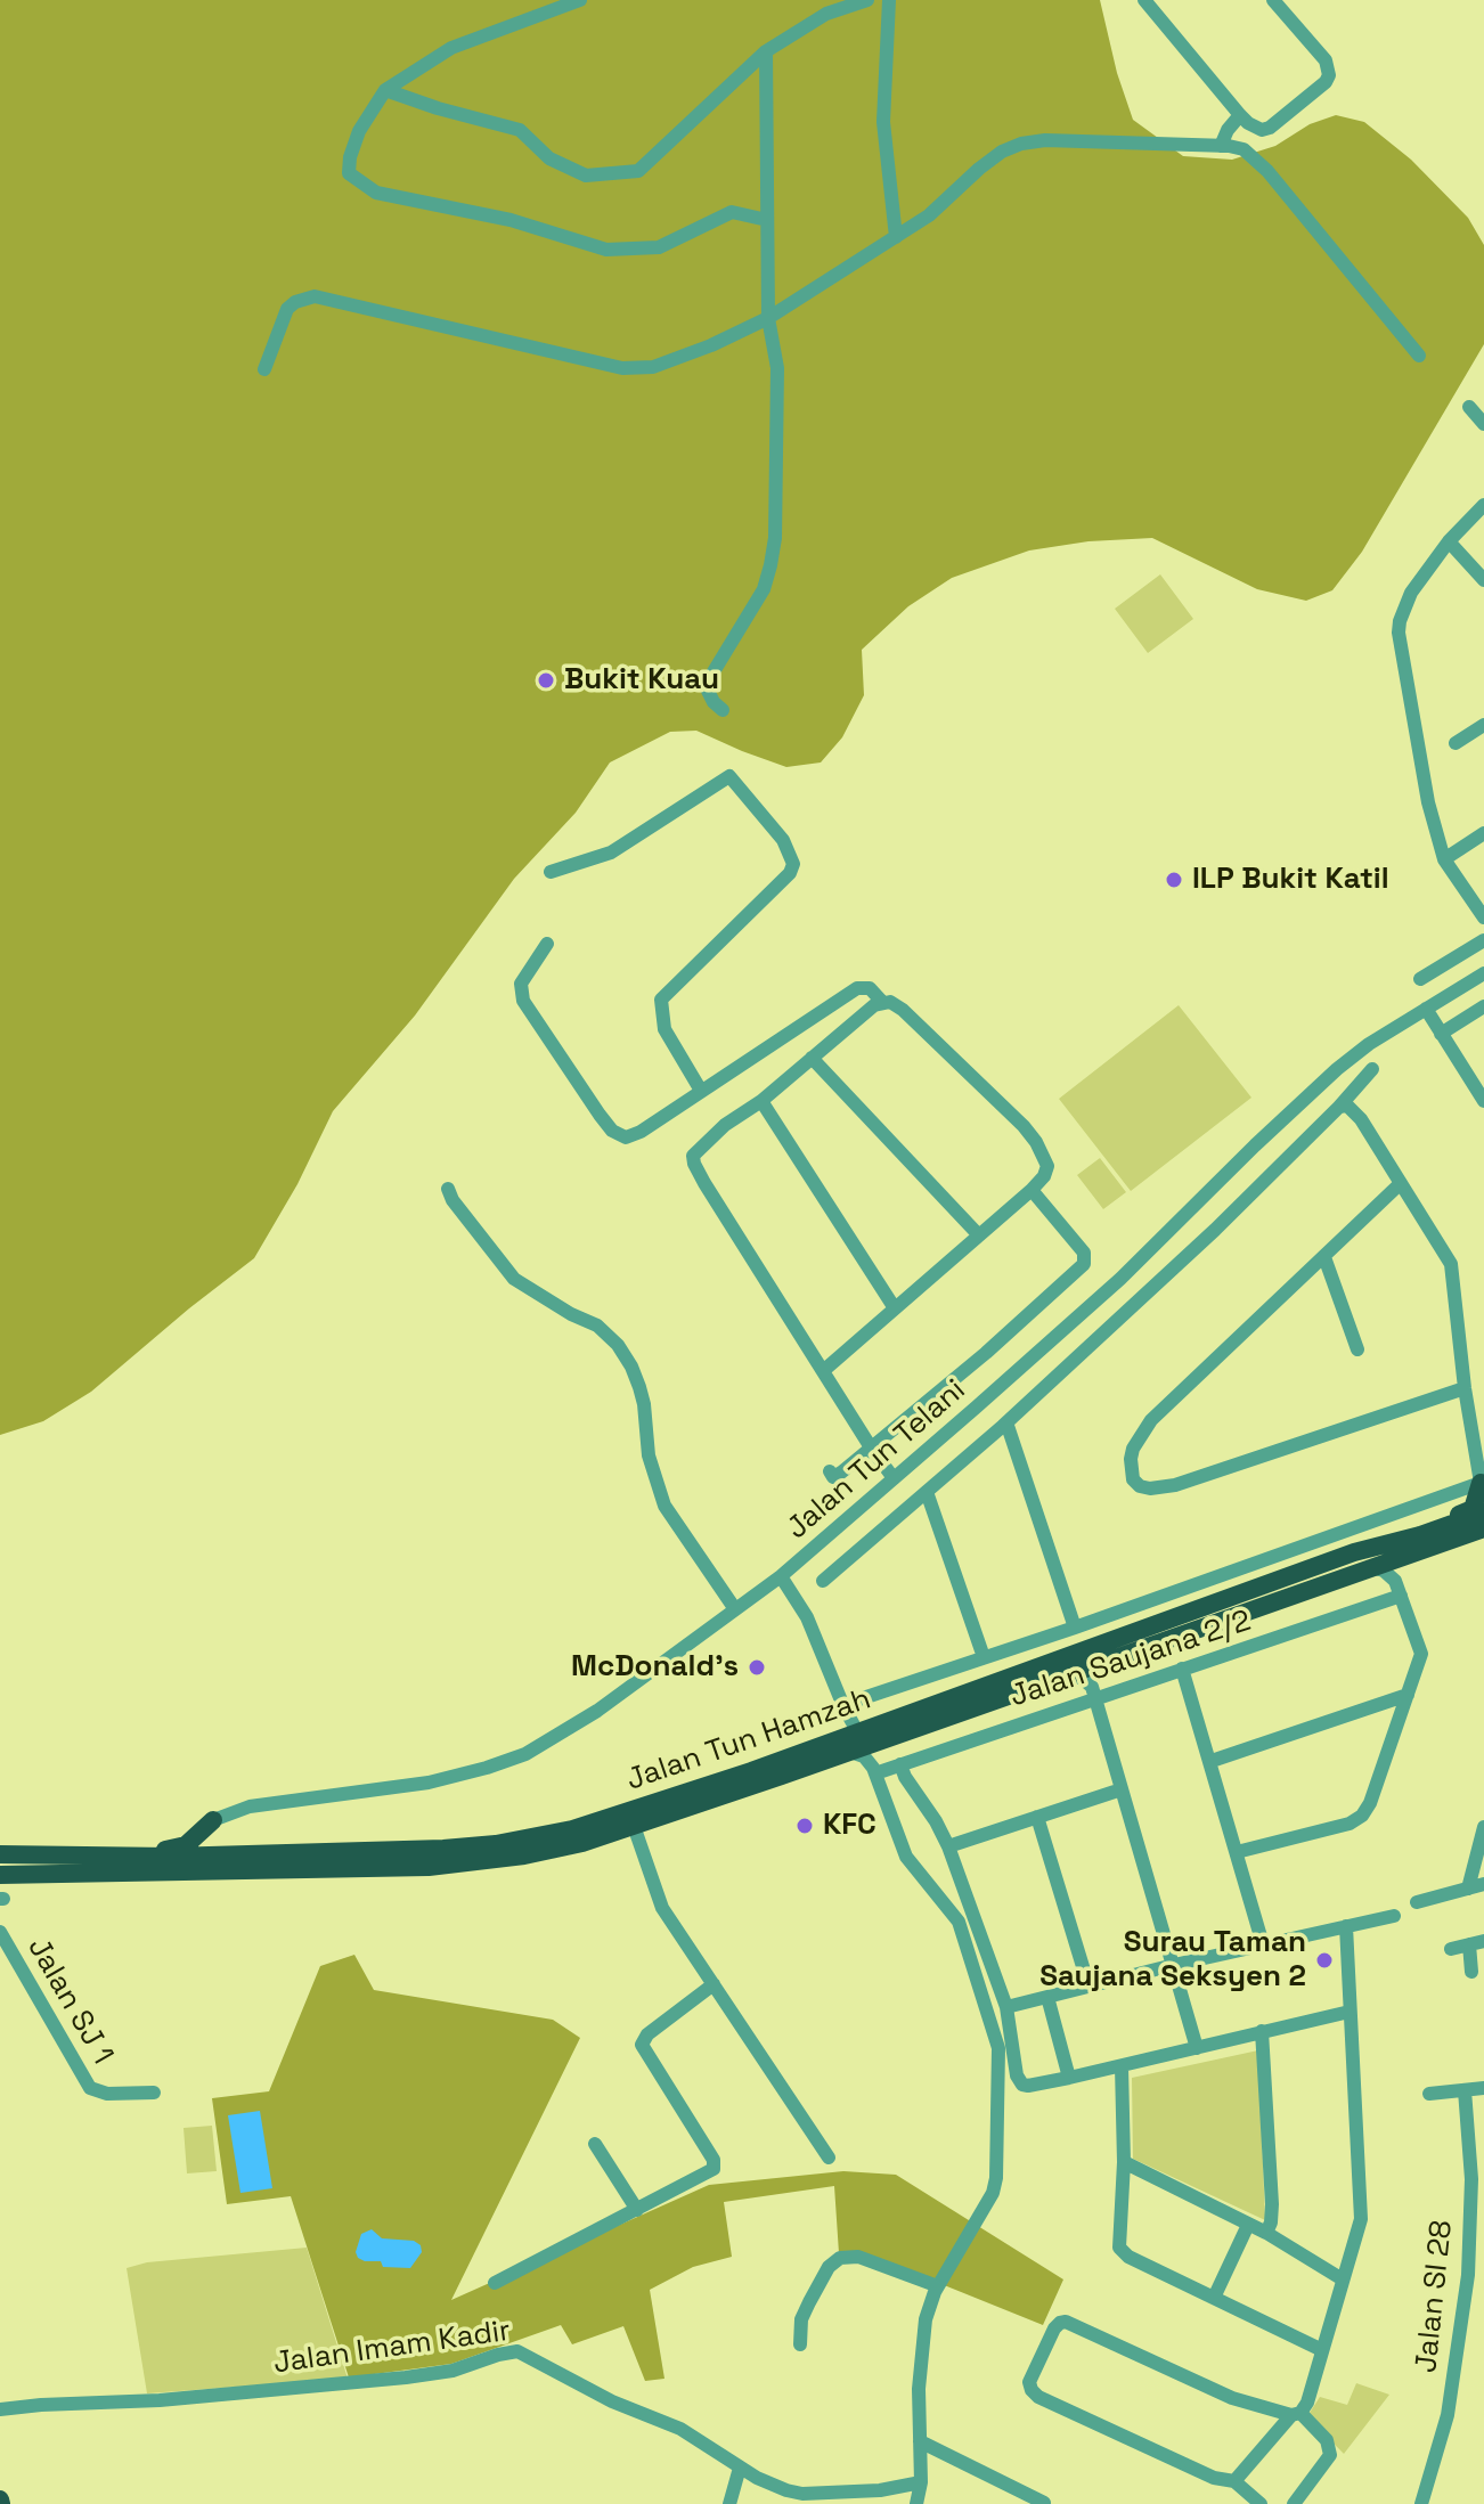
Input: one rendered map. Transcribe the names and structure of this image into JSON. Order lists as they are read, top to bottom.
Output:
{
  "streets": {
    "main road": ["Jalan Tun Hamzah"],
    "street": [
      "Jalan Tun Telani",
      "Jalan Saujana 2/2",
      "Jalan SJ 1",
      "Jalan SI 28",
      "Jalan Imam Kadir"
    ]
  },
  "places": [
    "Bukit Kuau",
    "ILP Bukit Katil",
    "McDonald's",
    "KFC",
    "Surau Taman Saujana Seksyen 2"
  ]
}
